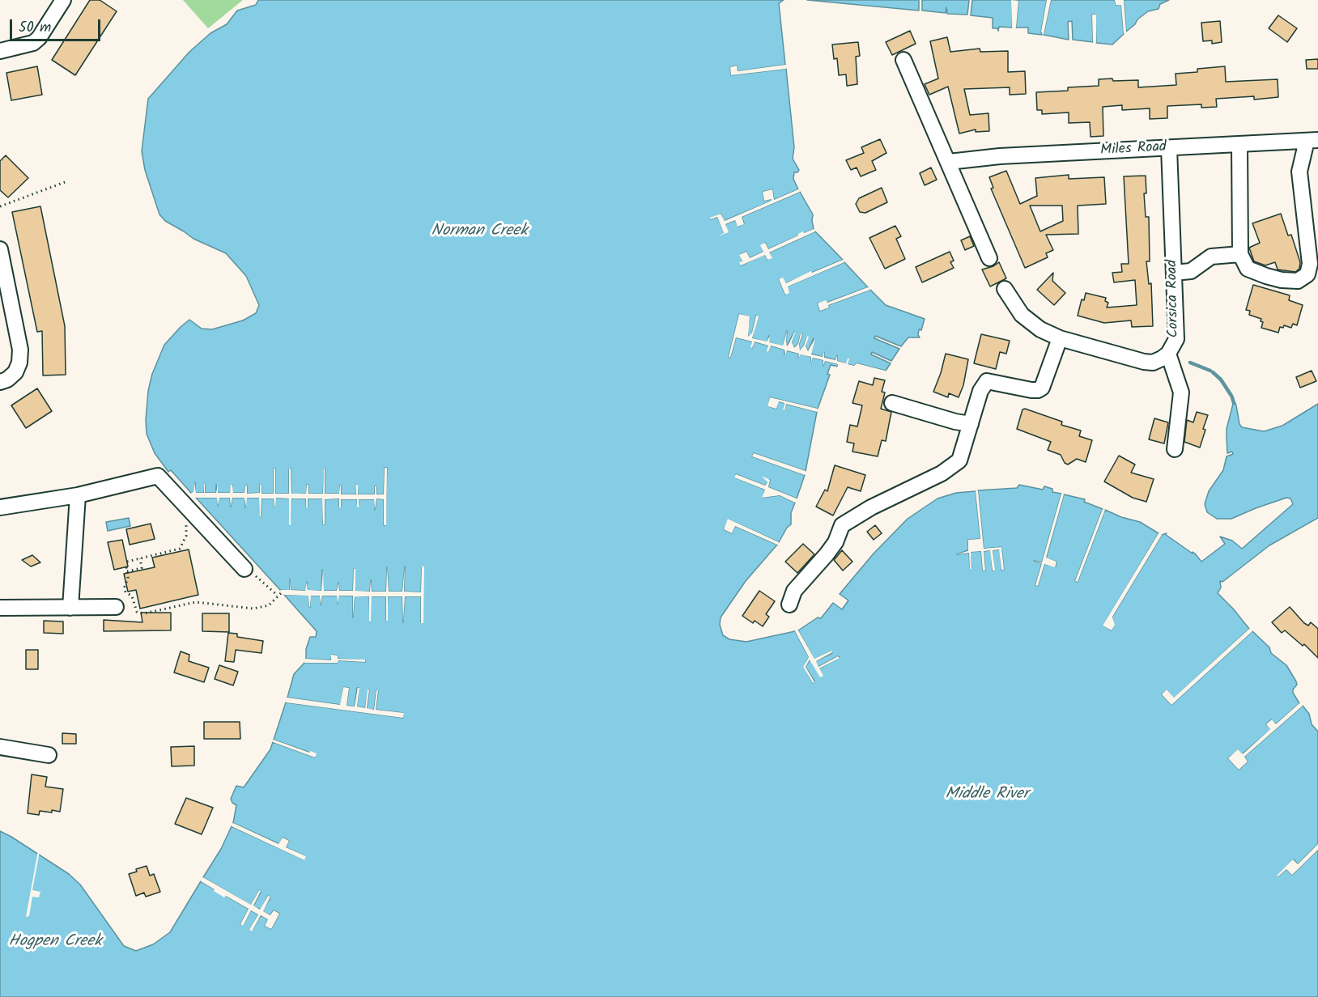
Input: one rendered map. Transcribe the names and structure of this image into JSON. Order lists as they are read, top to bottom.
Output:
{
  "streets": {
    "street": ["Miles Road", "Corsica Road"]
  },
  "crossings": [
    ["Miles Road", "Corsica Road"]
  ],
  "water": ["Norman Creek", "Middle River", "Hogpen Creek"],
  "scale_bar": "50 m"
}
